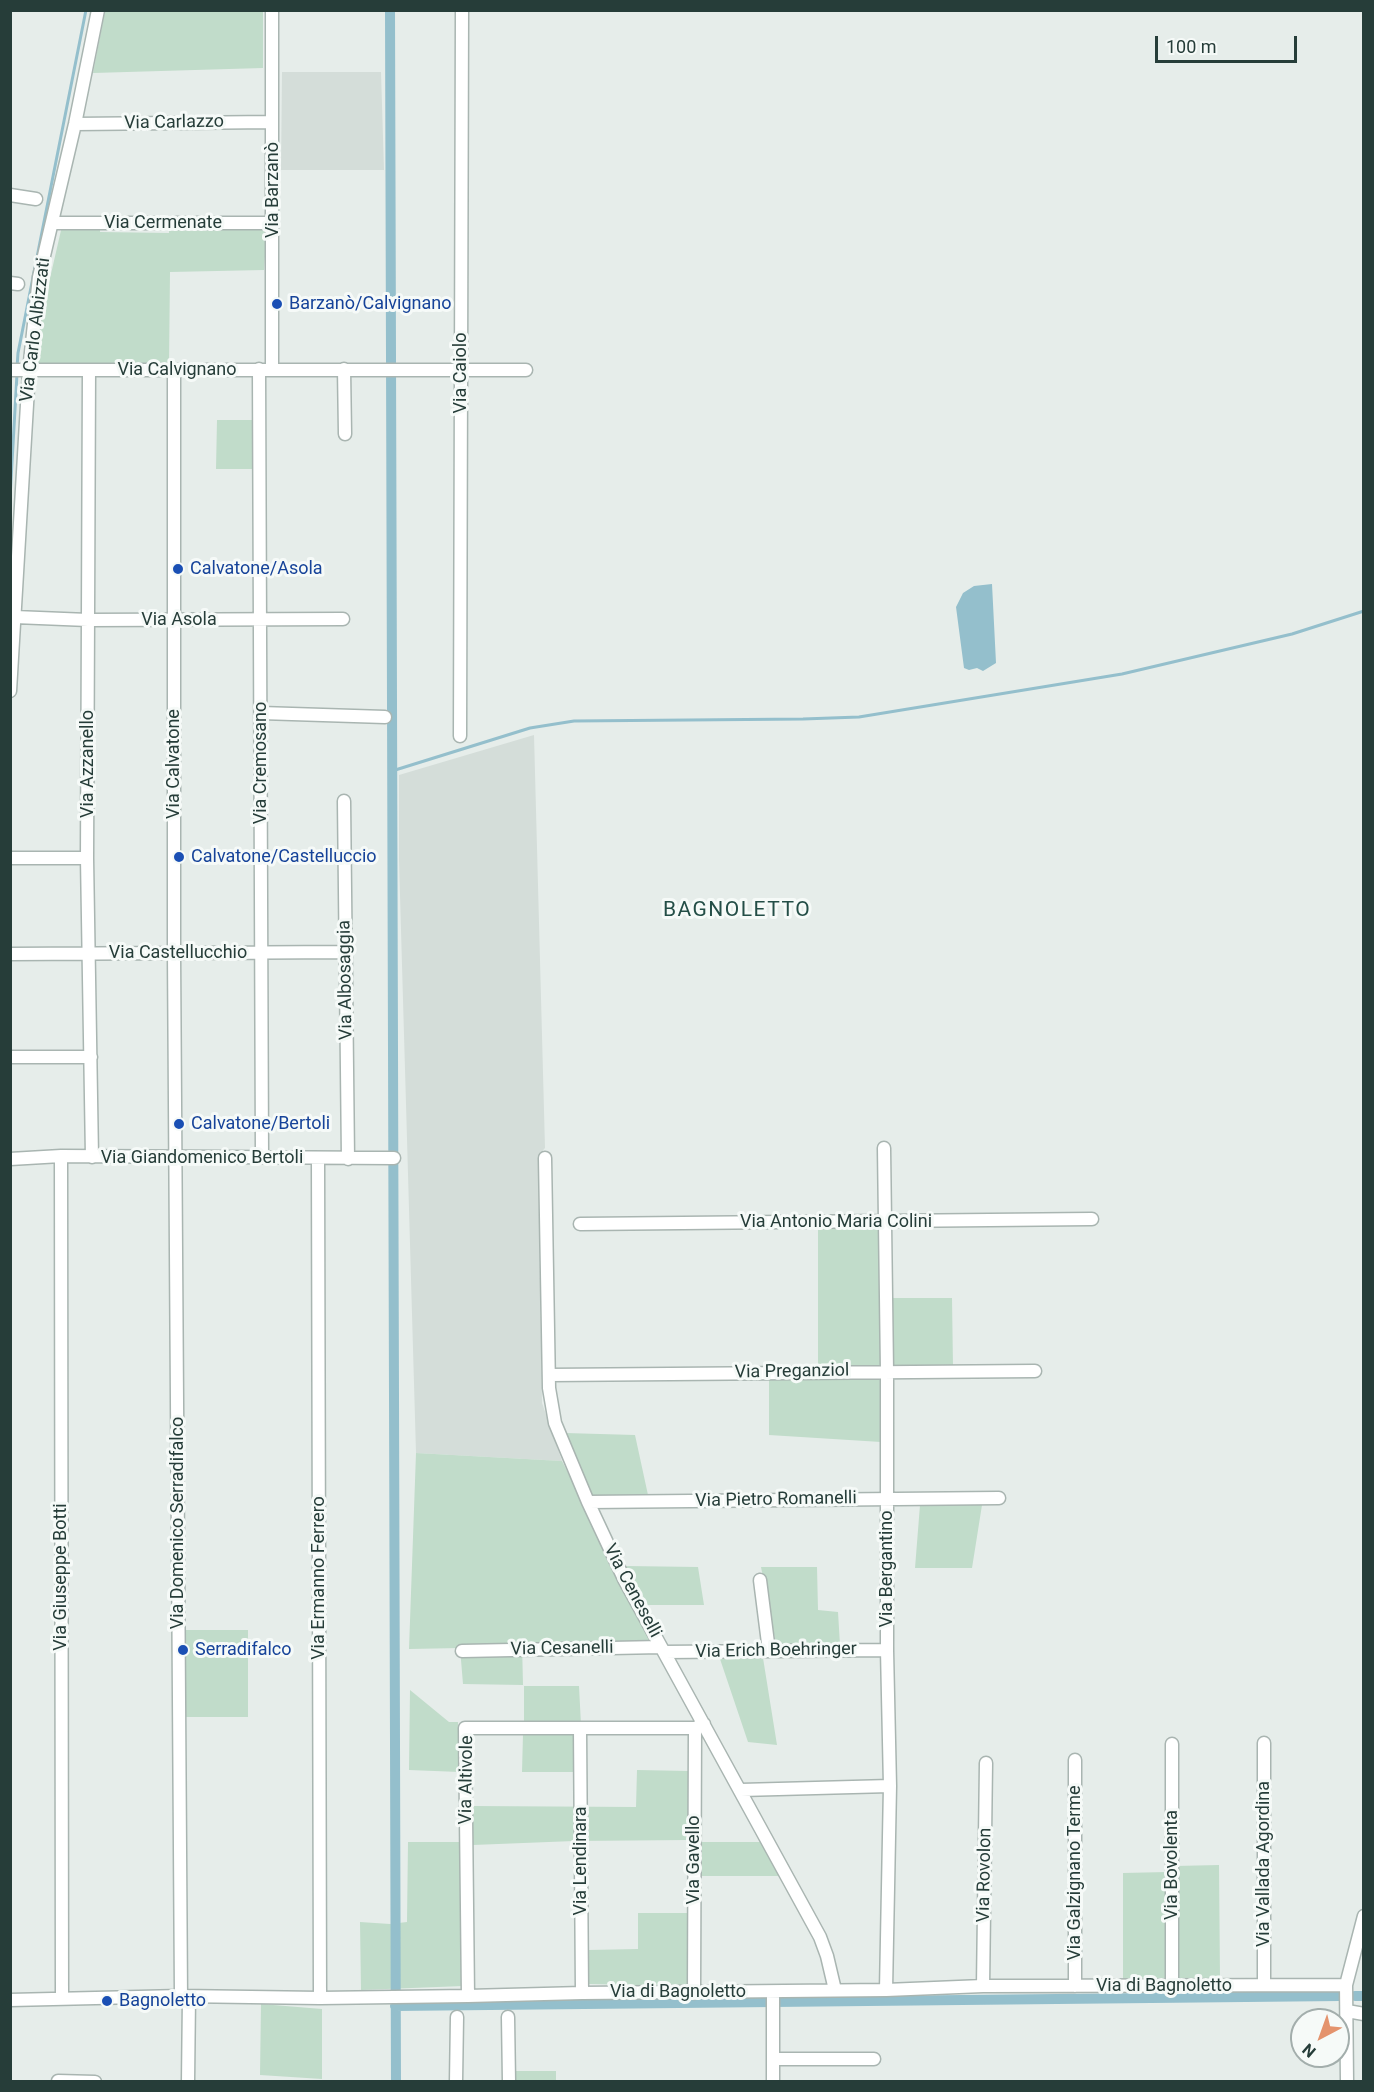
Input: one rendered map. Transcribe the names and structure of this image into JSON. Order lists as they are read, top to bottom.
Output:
{
  "streets": {
    "street": [
      "Via Carlazzo",
      "Via Barzanò",
      "Via Cermenate",
      "Via Carlo Albizzati",
      "Via Calvignano",
      "Via Caiolo",
      "Via Asola",
      "Via Cremosano",
      "Via Azzanello",
      "Via Calvatone",
      "Via Castellucchio",
      "Via Albosaggia",
      "Via Giandomenico Bertoli",
      "Via Antonio Maria Colini",
      "Via Preganziol",
      "Via Pietro Romanelli",
      "Via Domenico Serradifalco",
      "Via Bergantino",
      "Via Giuseppe Botti",
      "Via Ermanno Ferrero",
      "Via Ceneselli",
      "Via Cesanelli",
      "Via Erich Boehringer",
      "Via Altivole",
      "Via Gavello",
      "Via Lendinara",
      "Via Vallada Agordina",
      "Via Bovolenta",
      "Via Galzignano Terme",
      "Via Rovolon",
      "Via di Bagnoletto"
    ]
  },
  "crossings": [
    ["Via Carlazzo", "Via Barzanò"],
    ["Via Carlazzo", "Via Carlo Albizzati"],
    ["Via Barzanò", "Via Cermenate"],
    ["Via Barzanò", "Via Calvignano"],
    ["Via Cermenate", "Via Carlo Albizzati"],
    ["Via Carlo Albizzati", "Via Calvignano"],
    ["Via Carlo Albizzati", "Via Asola"],
    ["Via Calvignano", "Via Caiolo"],
    ["Via Calvignano", "Via Cremosano"],
    ["Via Calvignano", "Via Azzanello"],
    ["Via Calvignano", "Via Calvatone"],
    ["Via Asola", "Via Cremosano"],
    ["Via Asola", "Via Azzanello"],
    ["Via Asola", "Via Calvatone"],
    ["Via Cremosano", "Via Castellucchio"],
    ["Via Cremosano", "Via Giandomenico Bertoli"],
    ["Via Azzanello", "Via Castellucchio"],
    ["Via Azzanello", "Via Giandomenico Bertoli"],
    ["Via Calvatone", "Via Castellucchio"],
    ["Via Calvatone", "Via Giandomenico Bertoli"],
    ["Via Calvatone", "Via Domenico Serradifalco"],
    ["Via Castellucchio", "Via Albosaggia"],
    ["Via Albosaggia", "Via Giandomenico Bertoli"],
    ["Via Giandomenico Bertoli", "Via Domenico Serradifalco"],
    ["Via Giandomenico Bertoli", "Via Giuseppe Botti"],
    ["Via Giandomenico Bertoli", "Via Ermanno Ferrero"],
    ["Via Antonio Maria Colini", "Via Bergantino"],
    ["Via Preganziol", "Via Bergantino"],
    ["Via Preganziol", "Via Ceneselli"],
    ["Via Pietro Romanelli", "Via Bergantino"],
    ["Via Pietro Romanelli", "Via Ceneselli"],
    ["Via Domenico Serradifalco", "Via di Bagnoletto"],
    ["Via Bergantino", "Via Erich Boehringer"],
    ["Via Bergantino", "Via di Bagnoletto"],
    ["Via Giuseppe Botti", "Via di Bagnoletto"],
    ["Via Ermanno Ferrero", "Via di Bagnoletto"],
    ["Via Ceneselli", "Via Cesanelli"],
    ["Via Ceneselli", "Via Erich Boehringer"],
    ["Via Ceneselli", "Via Altivole"],
    ["Via Ceneselli", "Via Gavello"],
    ["Via Ceneselli", "Via di Bagnoletto"],
    ["Via Cesanelli", "Via Erich Boehringer"],
    ["Via Altivole", "Via Gavello"],
    ["Via Altivole", "Via Lendinara"],
    ["Via Altivole", "Via di Bagnoletto"],
    ["Via Gavello", "Via di Bagnoletto"],
    ["Via Lendinara", "Via di Bagnoletto"],
    ["Via Vallada Agordina", "Via di Bagnoletto"],
    ["Via Bovolenta", "Via di Bagnoletto"],
    ["Via Galzignano Terme", "Via di Bagnoletto"],
    ["Via Rovolon", "Via di Bagnoletto"]
  ],
  "districts": ["BAGNOLETTO"],
  "places": [
    "Barzanò/Calvignano",
    "Calvatone/Asola",
    "Calvatone/Castelluccio",
    "Calvatone/Bertoli",
    "Serradifalco",
    "Bagnoletto"
  ],
  "scale_bar": "100 m",
  "north": "bottom left"
}
